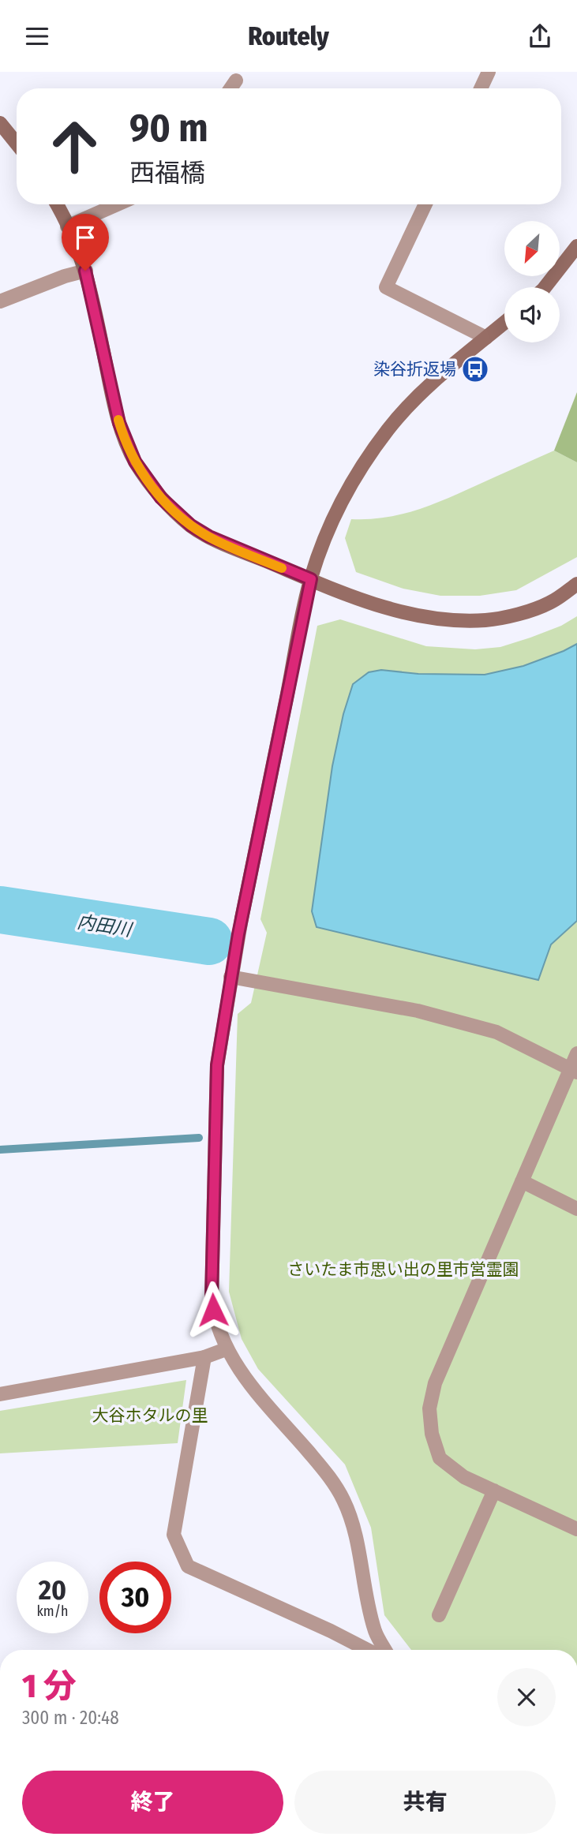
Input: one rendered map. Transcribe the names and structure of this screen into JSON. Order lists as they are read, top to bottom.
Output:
{
  "water": ["内田川"],
  "parks": ["さいたま市思い出の里市営霊園", "大谷ホタルの里"],
  "places": {
    "bus stop": ["染谷折返場"]
  },
  "north": "bottom left",
  "page": {
    "header": "Routely",
    "turn": ["90 m", "西福橋"],
    "speed": "20 km/h",
    "limit": "30",
    "heading": ["1 分", "300 m · 20:48"],
    "buttons": ["終了", "共有"]
  }
}
